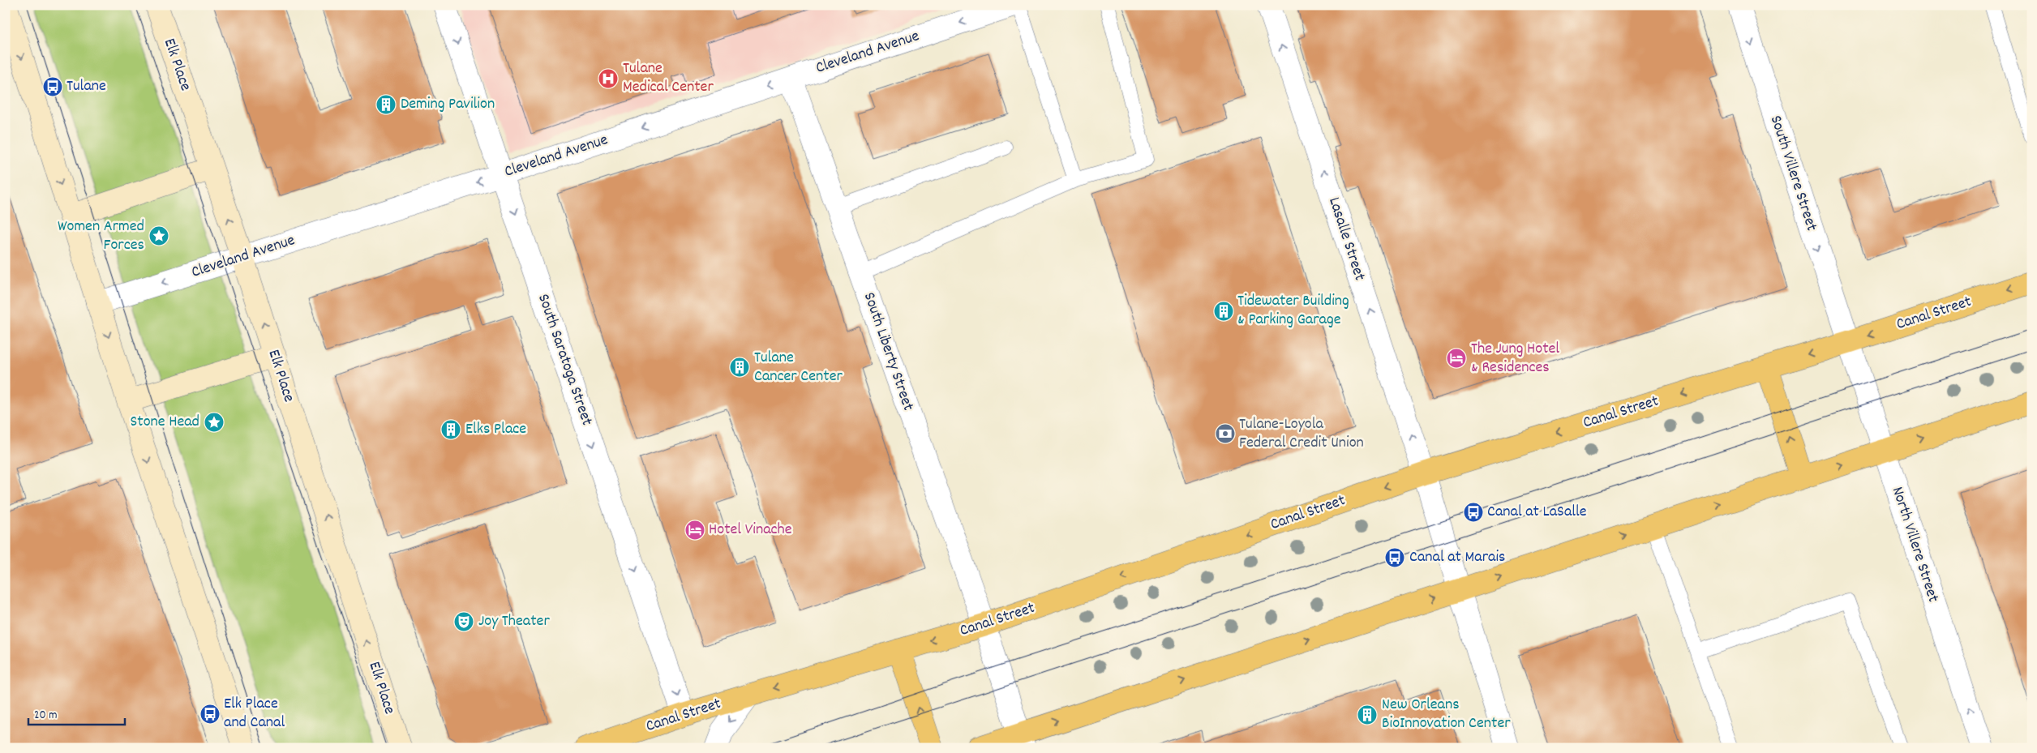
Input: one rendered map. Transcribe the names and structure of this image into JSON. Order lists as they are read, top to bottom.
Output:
{
  "streets": {
    "main road": ["Elk Place", "Canal Street"],
    "street": [
      "Cleveland Avenue",
      "South Villere Street",
      "Lasalle Street",
      "South Liberty Street",
      "South Saratoga Street",
      "North Villere Street"
    ]
  },
  "crossings": [
    ["Cleveland Avenue", "Elk Place"],
    ["Cleveland Avenue", "South Liberty Street"],
    ["Cleveland Avenue", "South Saratoga Street"],
    ["South Villere Street", "Canal Street"],
    ["South Villere Street", "North Villere Street"],
    ["Lasalle Street", "Canal Street"],
    ["Canal Street", "South Liberty Street"],
    ["Canal Street", "South Saratoga Street"],
    ["Canal Street", "North Villere Street"]
  ],
  "one_way": [
    "Cleveland Avenue",
    "South Villere Street",
    "Lasalle Street",
    "South Saratoga Street",
    "North Villere Street"
  ],
  "places": {
    "hospital": ["Tulane Medical Center"],
    "bus stop": [
      "Tulane",
      "Canal at LaSalle",
      "Canal at Marais",
      "Elk Place and Canal"
    ],
    "building": [
      "Deming Pavilion",
      "Tidewater Building & Parking Garage",
      "Tulane Cancer Center",
      "Elks Place",
      "New Orleans BioInnovation Center"
    ],
    "place": ["Women Armed Forces", "Stone Head"],
    "hotel": ["The Jung Hotel & Residences", "Hotel Vinache"],
    "bank": ["Tulane-Loyola Federal Credit Union"],
    "theatre": ["Joy Theater"]
  },
  "scale_bar": "20 m"
}
